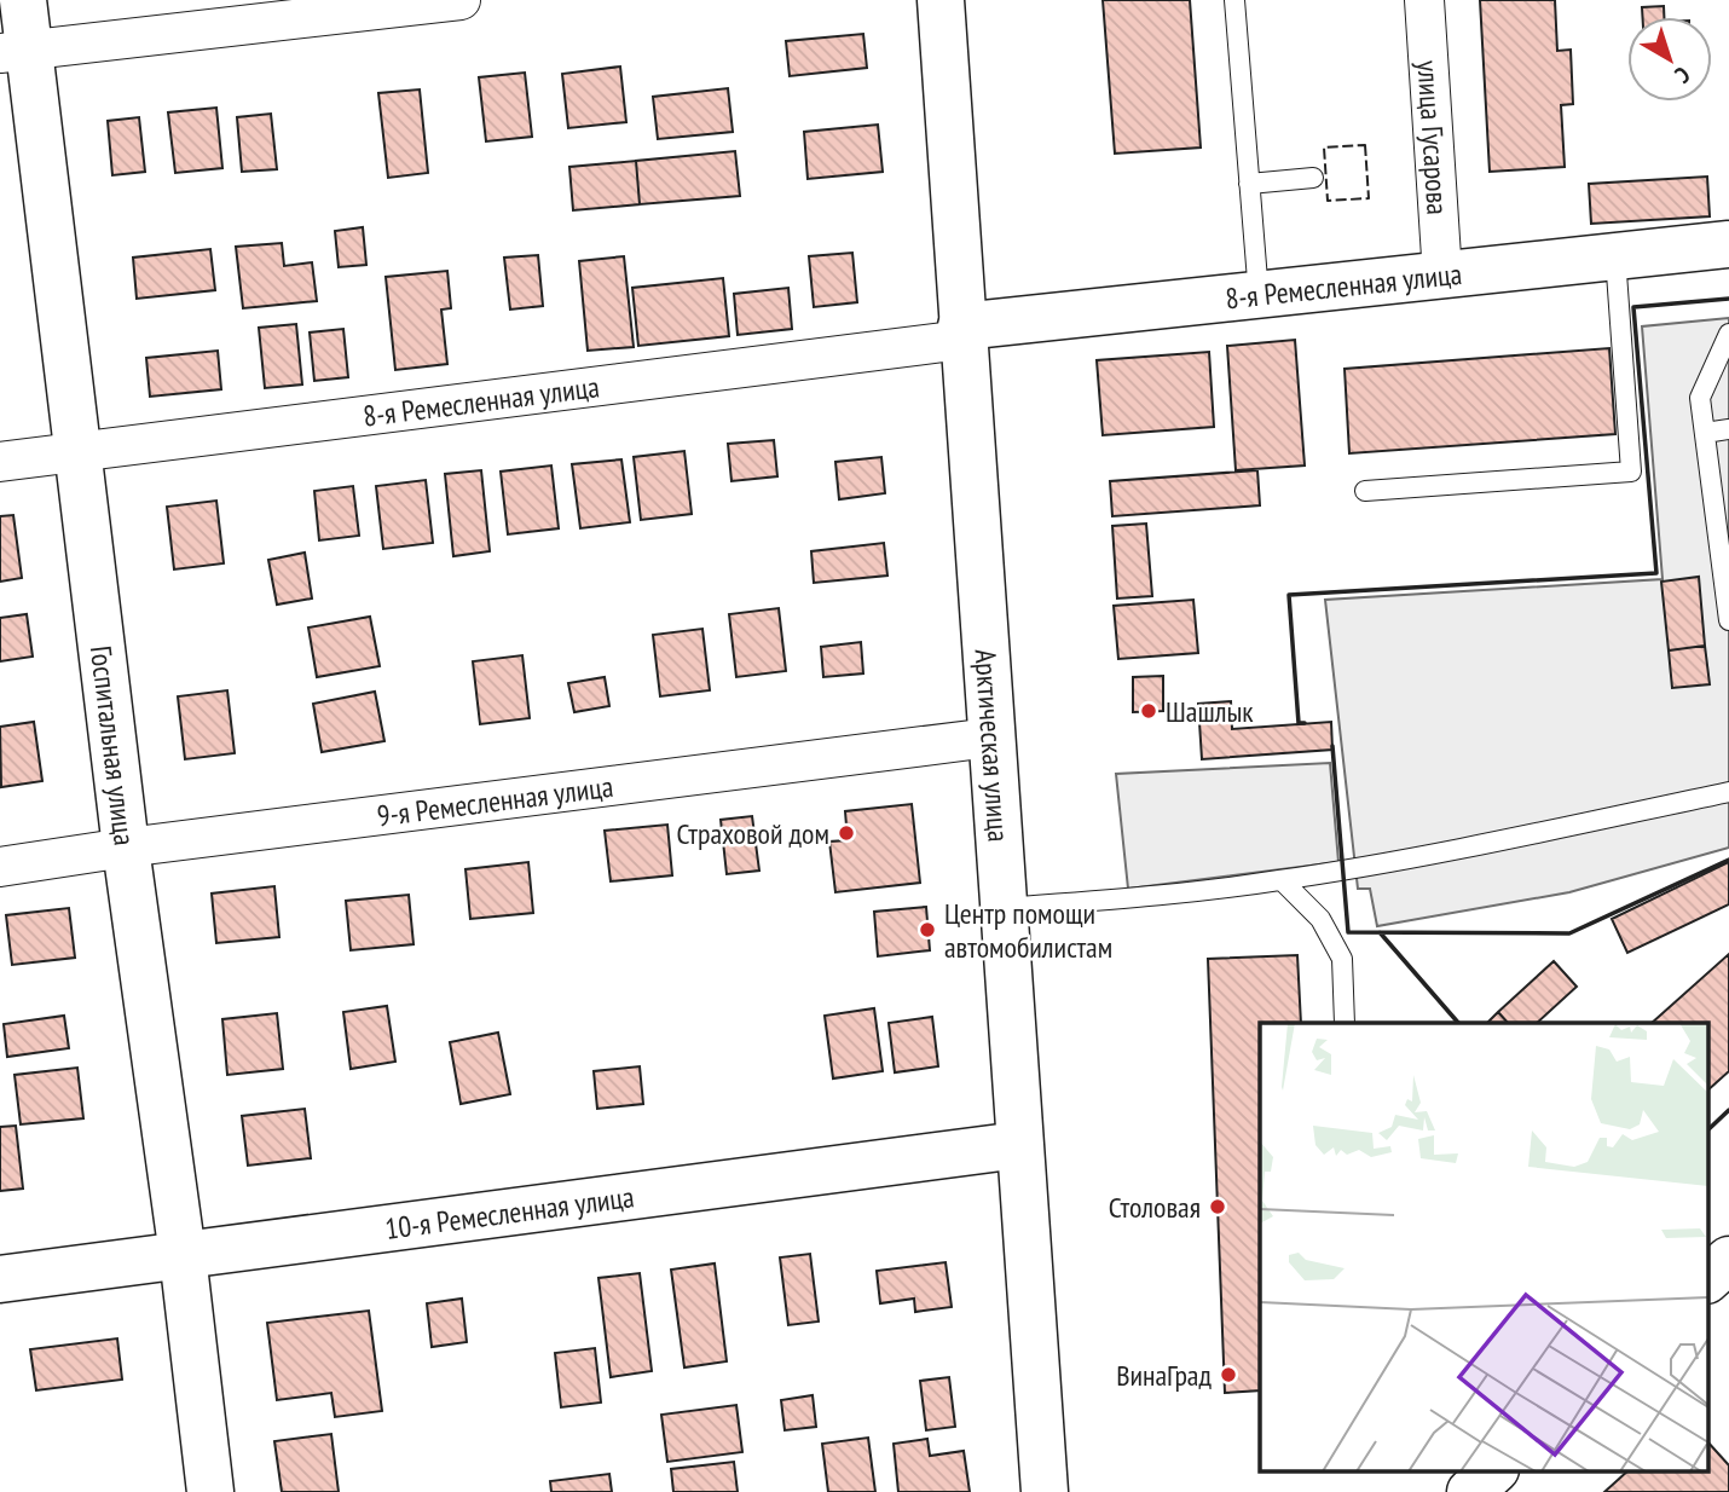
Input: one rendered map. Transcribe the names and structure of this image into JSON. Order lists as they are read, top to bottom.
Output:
{
  "streets": {
    "main road": [
      "8-я Ремесленная улица",
      "Госпитальная улица",
      "Арктическая улица",
      "10-я Ремесленная улица"
    ],
    "street": ["улица Гусарова", "9-я Ремесленная улица"]
  },
  "crossings": [
    ["улица Гусарова", "8-я Ремесленная улица"],
    ["8-я Ремесленная улица", "Госпитальная улица"],
    ["8-я Ремесленная улица", "Арктическая улица"],
    ["Госпитальная улица", "9-я Ремесленная улица"],
    ["Госпитальная улица", "10-я Ремесленная улица"],
    ["Арктическая улица", "9-я Ремесленная улица"],
    ["Арктическая улица", "10-я Ремесленная улица"]
  ],
  "places": [
    "Шашлык",
    "Страховой дом",
    "Центр помощи автомобилистам",
    "Столовая",
    "ВинаГрад"
  ],
  "north": "bottom right"
}
